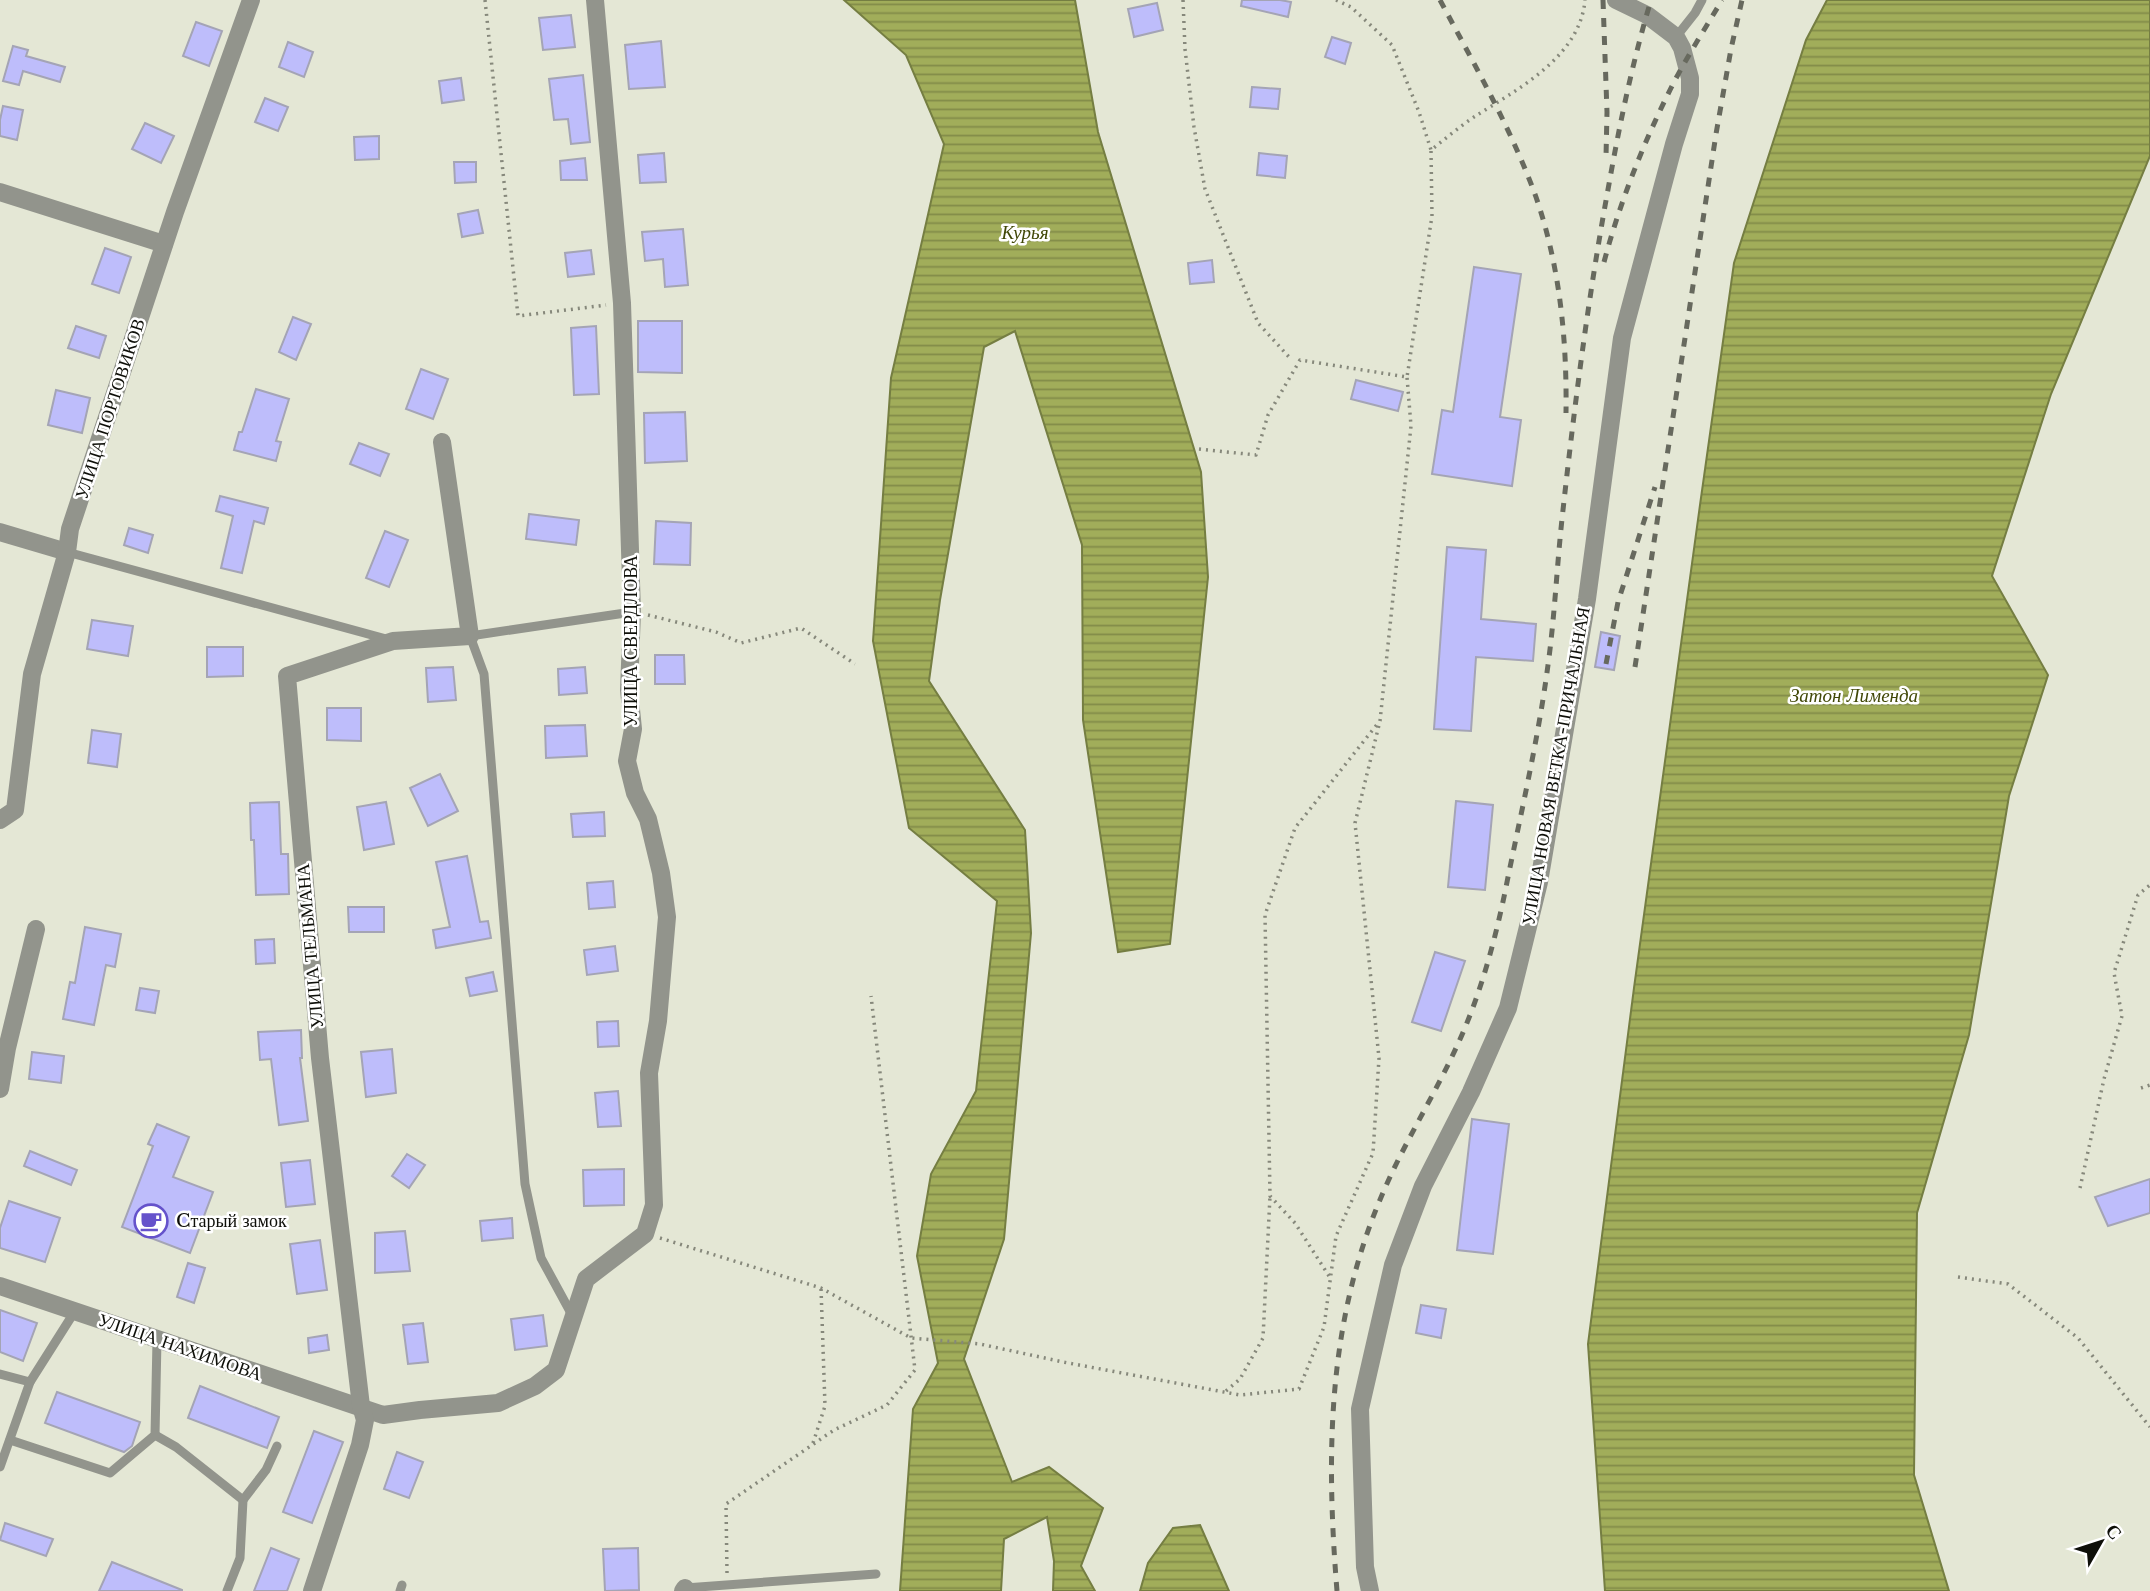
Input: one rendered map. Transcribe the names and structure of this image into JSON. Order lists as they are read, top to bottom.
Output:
{
  "streets": {
    "street": [
      "УЛИЦА ПОРТОВИКОВ",
      "УЛИЦА СВЕРДЛОВА",
      "УЛИЦА НОВАЯ ВЕТКА-ПРИЧАЛЬНАЯ",
      "УЛИЦА ТЕЛЬМАНА",
      "УЛИЦА НАХИМОВА"
    ]
  },
  "crossings": [
    ["УЛИЦА ТЕЛЬМАНА", "УЛИЦА НАХИМОВА"]
  ],
  "water": ["Курья", "Затон Лименда"],
  "places": {
    "cafe": ["Cтарый замок"]
  },
  "north": "top right"
}
